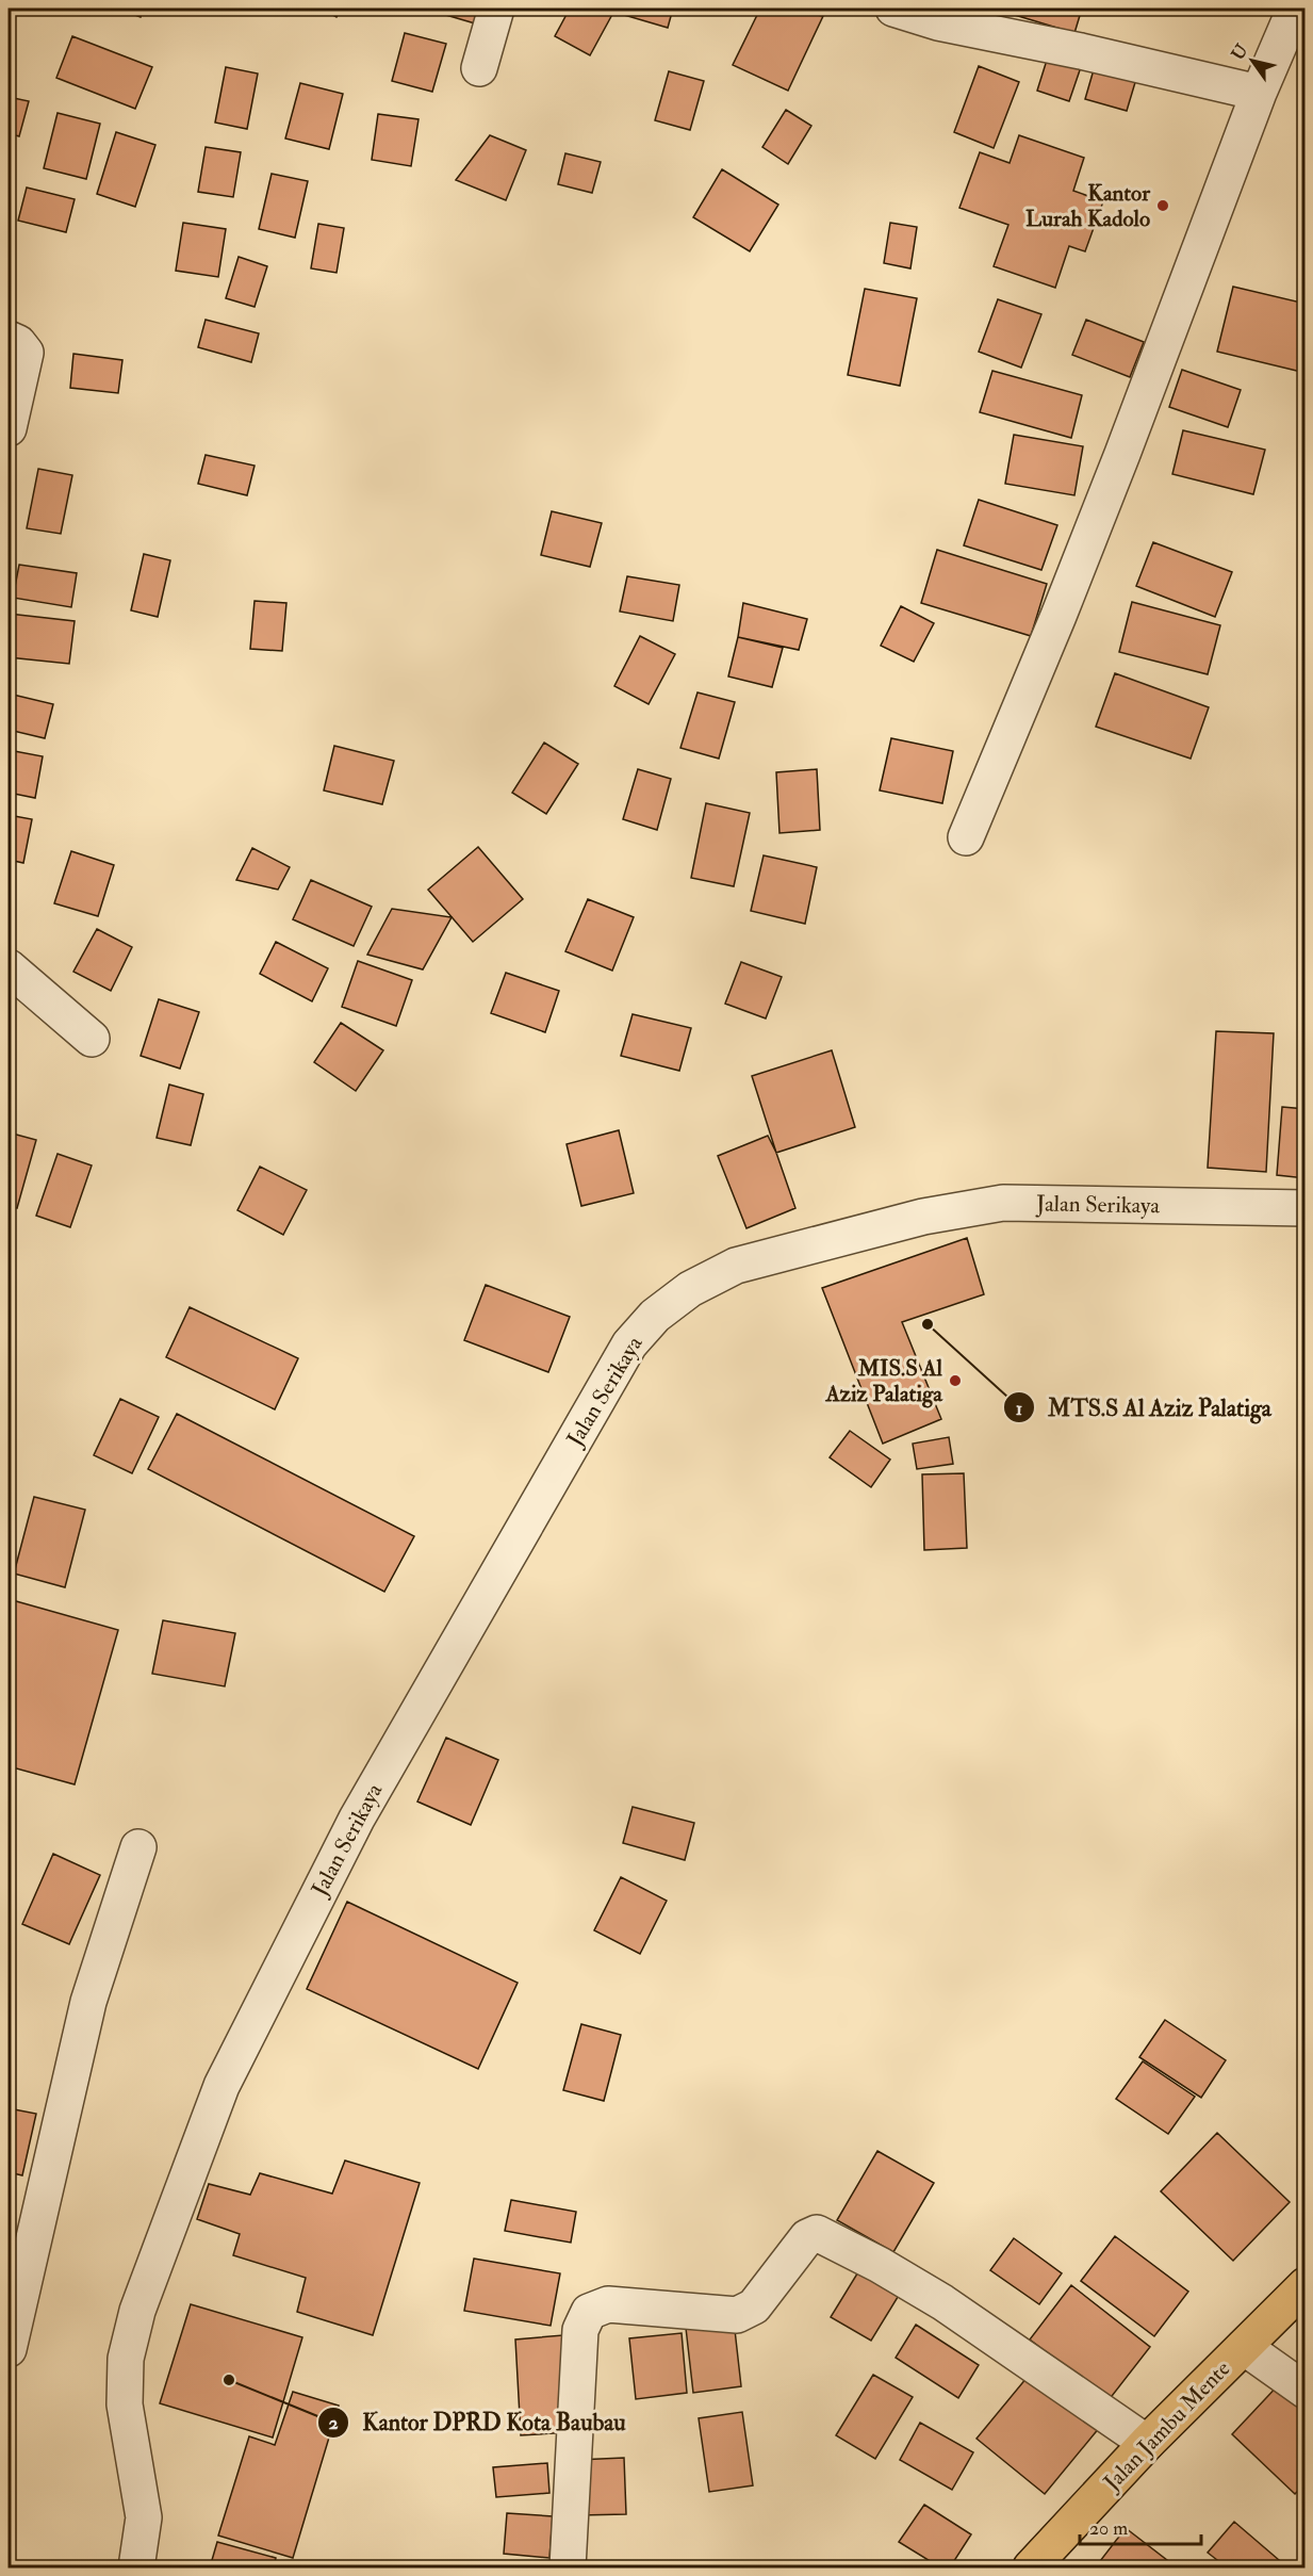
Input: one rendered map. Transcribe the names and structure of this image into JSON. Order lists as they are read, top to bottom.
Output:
{
  "streets": {
    "main road": ["Jalan Jambu Mente"],
    "street": ["Jalan Serikaya"]
  },
  "places": [
    "Kantor Lurah Kadolo",
    "MTS.S Al Aziz Palatiga",
    "MIS.S Al Aziz Palatiga",
    "Kantor DPRD Kota Baubau"
  ],
  "scale_bar": "20 m",
  "north": "top left"
}
